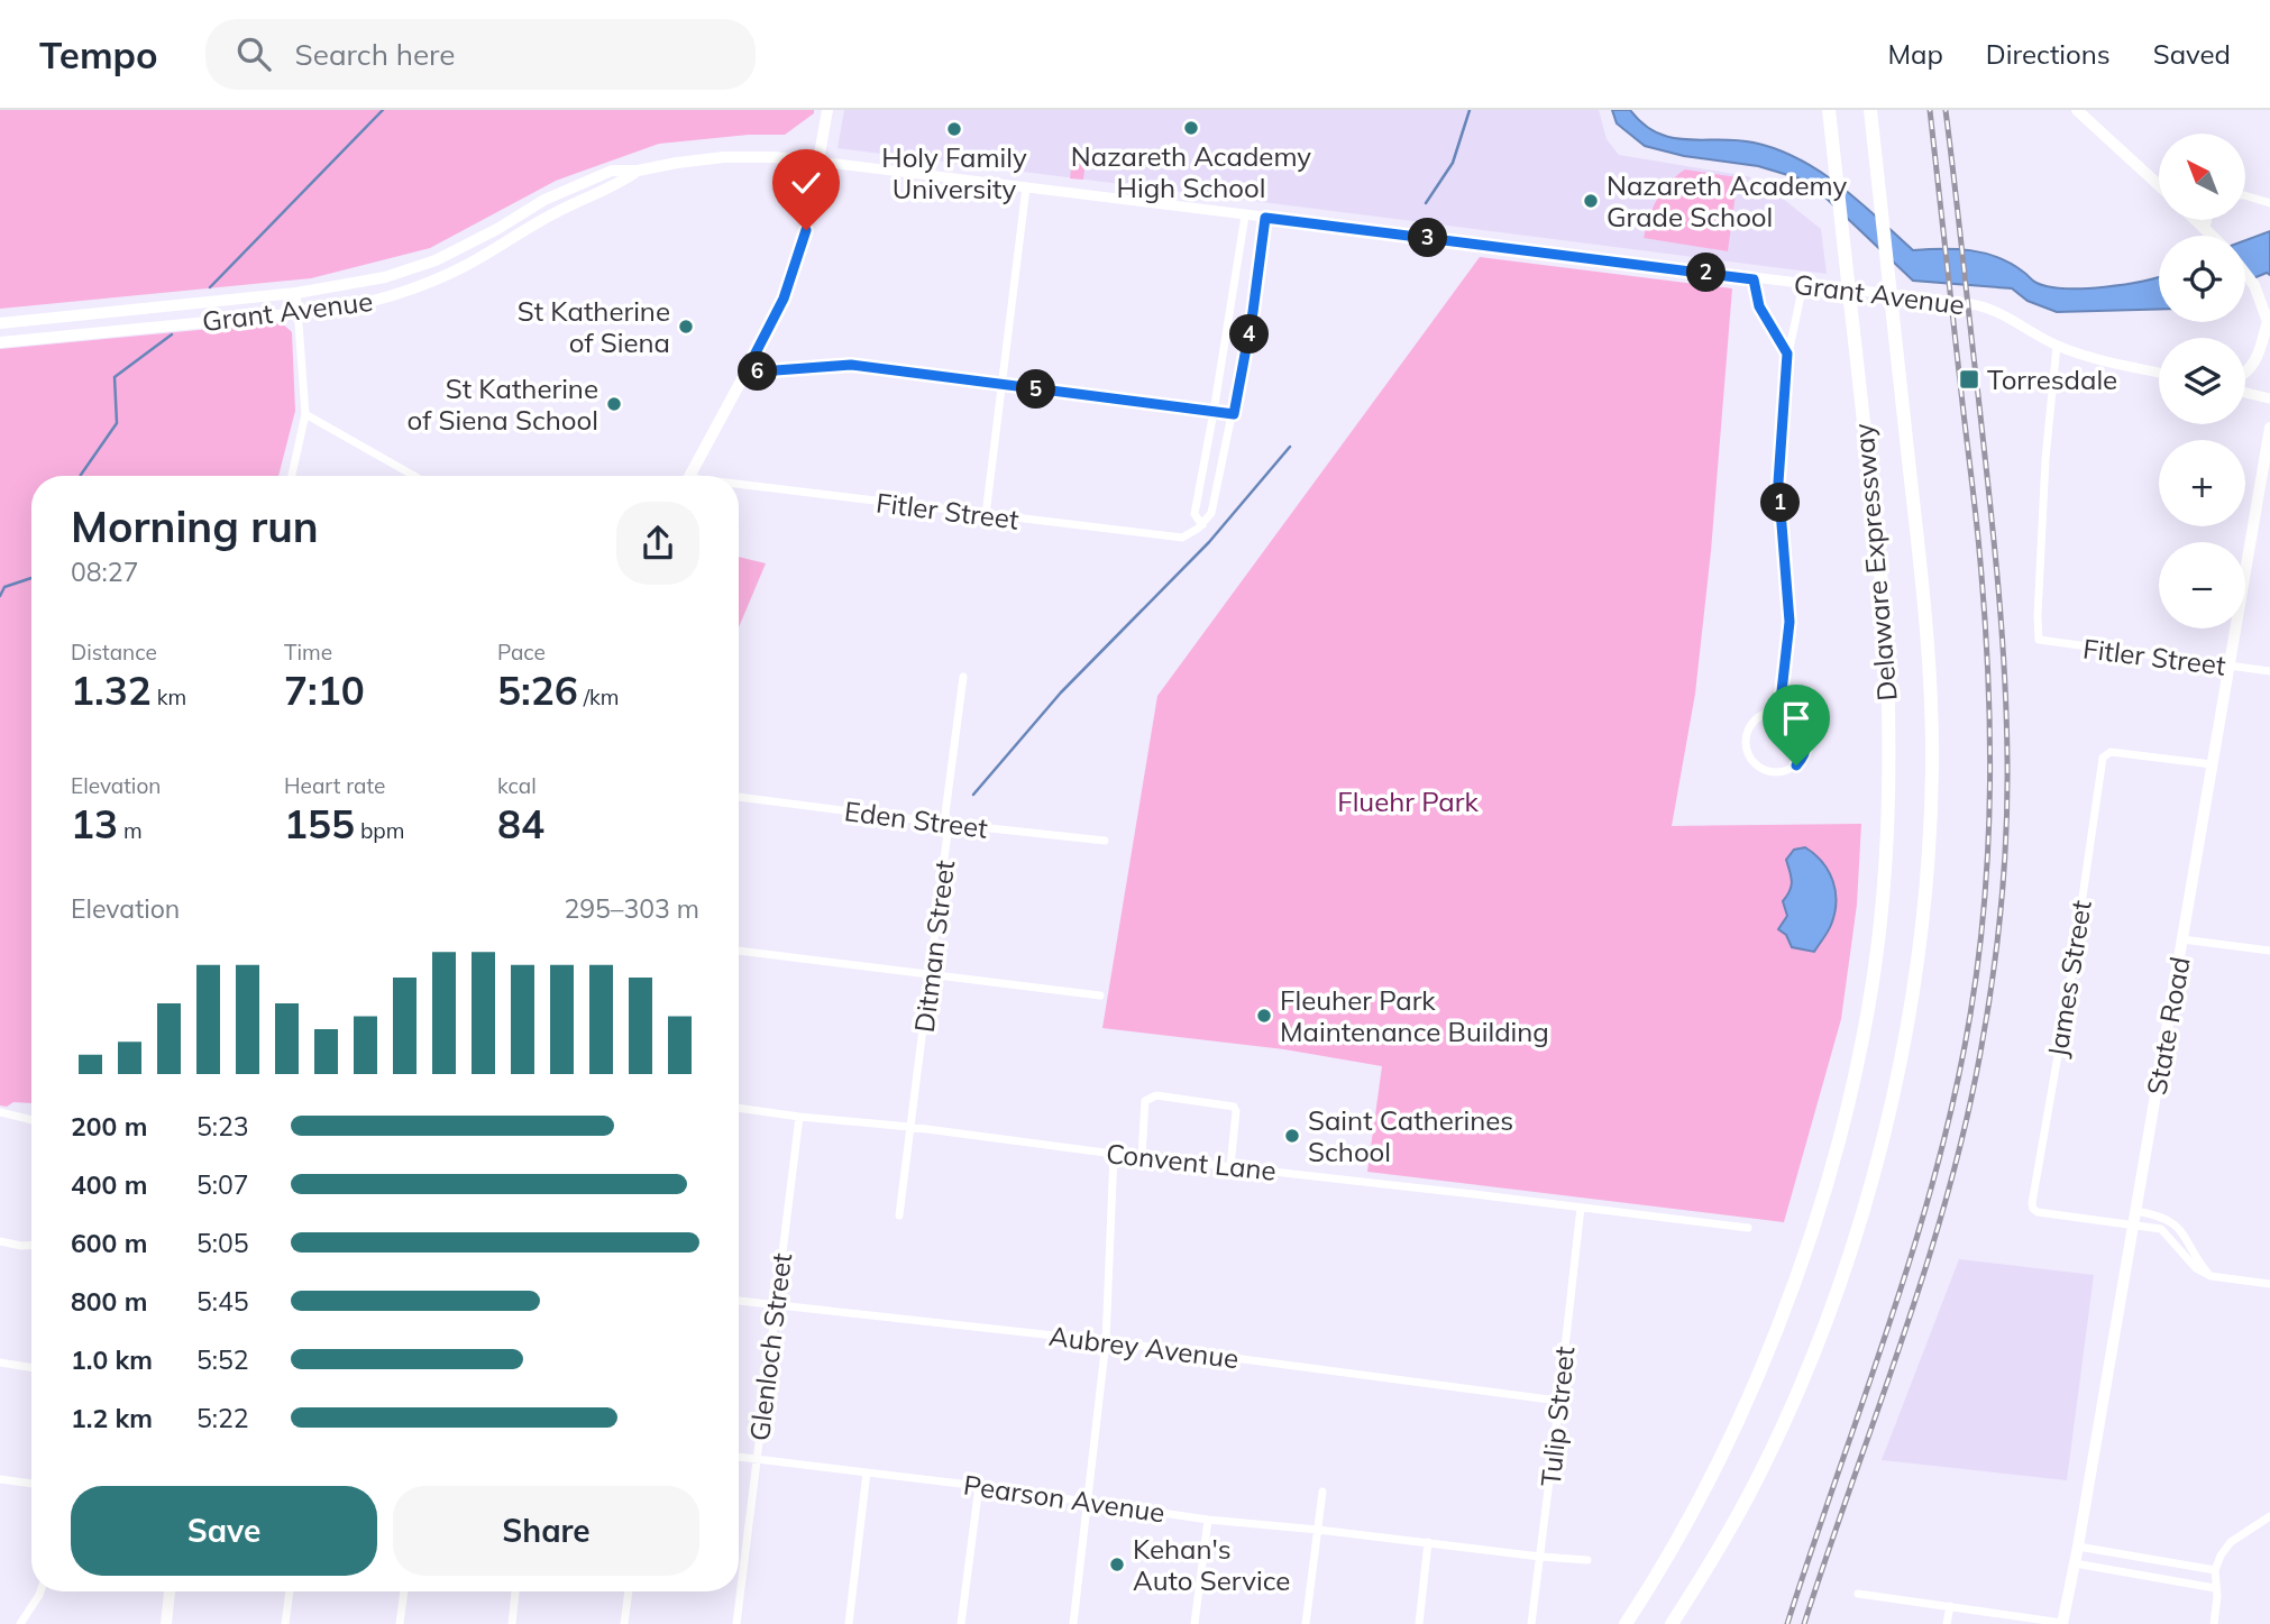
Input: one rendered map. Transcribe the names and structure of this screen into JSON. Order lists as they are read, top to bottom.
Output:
{
  "streets": {
    "highway": ["Delaware Expressway"],
    "main road": ["Grant Avenue", "State Road"],
    "street": [
      "Fitler Street",
      "Eden Street",
      "Ditman Street",
      "James Street",
      "Convent Lane",
      "Glenloch Street",
      "Aubrey Avenue",
      "Tulip Street",
      "Pearson Avenue"
    ]
  },
  "crossings": [
    ["Grant Avenue", "Fitler Street"],
    ["Fitler Street", "State Road"],
    ["Eden Street", "Ditman Street"],
    ["Ditman Street", "Convent Lane"],
    ["James Street", "State Road"],
    ["Convent Lane", "Glenloch Street"],
    ["Convent Lane", "Tulip Street"],
    ["Glenloch Street", "Aubrey Avenue"],
    ["Glenloch Street", "Pearson Avenue"],
    ["Aubrey Avenue", "Tulip Street"],
    ["Tulip Street", "Pearson Avenue"]
  ],
  "parks": ["Fluehr Park"],
  "places": {
    "other": [
      "Nazareth Academy High School",
      "Holy Family University",
      "Nazareth Academy Grade School",
      "St Katherine of Siena",
      "St Katherine of Siena School",
      "Fleuher Park Maintenance Building",
      "Saint Catherines School",
      "Kehan's Auto Service"
    ],
    "transit": ["Torresdale"]
  },
  "north": "top left",
  "page": {
    "header": "Tempo",
    "search": "Search here",
    "nav": ["Map", "Directions", "Saved"],
    "map_buttons": ["+", "−"],
    "pins": [
      "3",
      "2",
      "4",
      "6",
      "5",
      "1"
    ],
    "heading": ["Morning run", "08:27"],
    "stats": [
      ["Distance", "1.32 km"],
      ["Time", "7:10"],
      ["Pace", "5:26 /km"],
      ["Elevation", "13 m"],
      ["Heart rate", "155 bpm"],
      ["kcal", "84"]
    ],
    "chart": ["Elevation", "295–303 m"],
    "list": [
      {
        "name": "200 m",
        "note": "5:23"
      },
      {
        "name": "400 m",
        "note": "5:07"
      },
      {
        "name": "600 m",
        "note": "5:05"
      },
      {
        "name": "800 m",
        "note": "5:45"
      },
      {
        "name": "1.0 km",
        "note": "5:52"
      },
      {
        "name": "1.2 km",
        "note": "5:22"
      }
    ],
    "buttons": ["Save", "Share"]
  }
}
